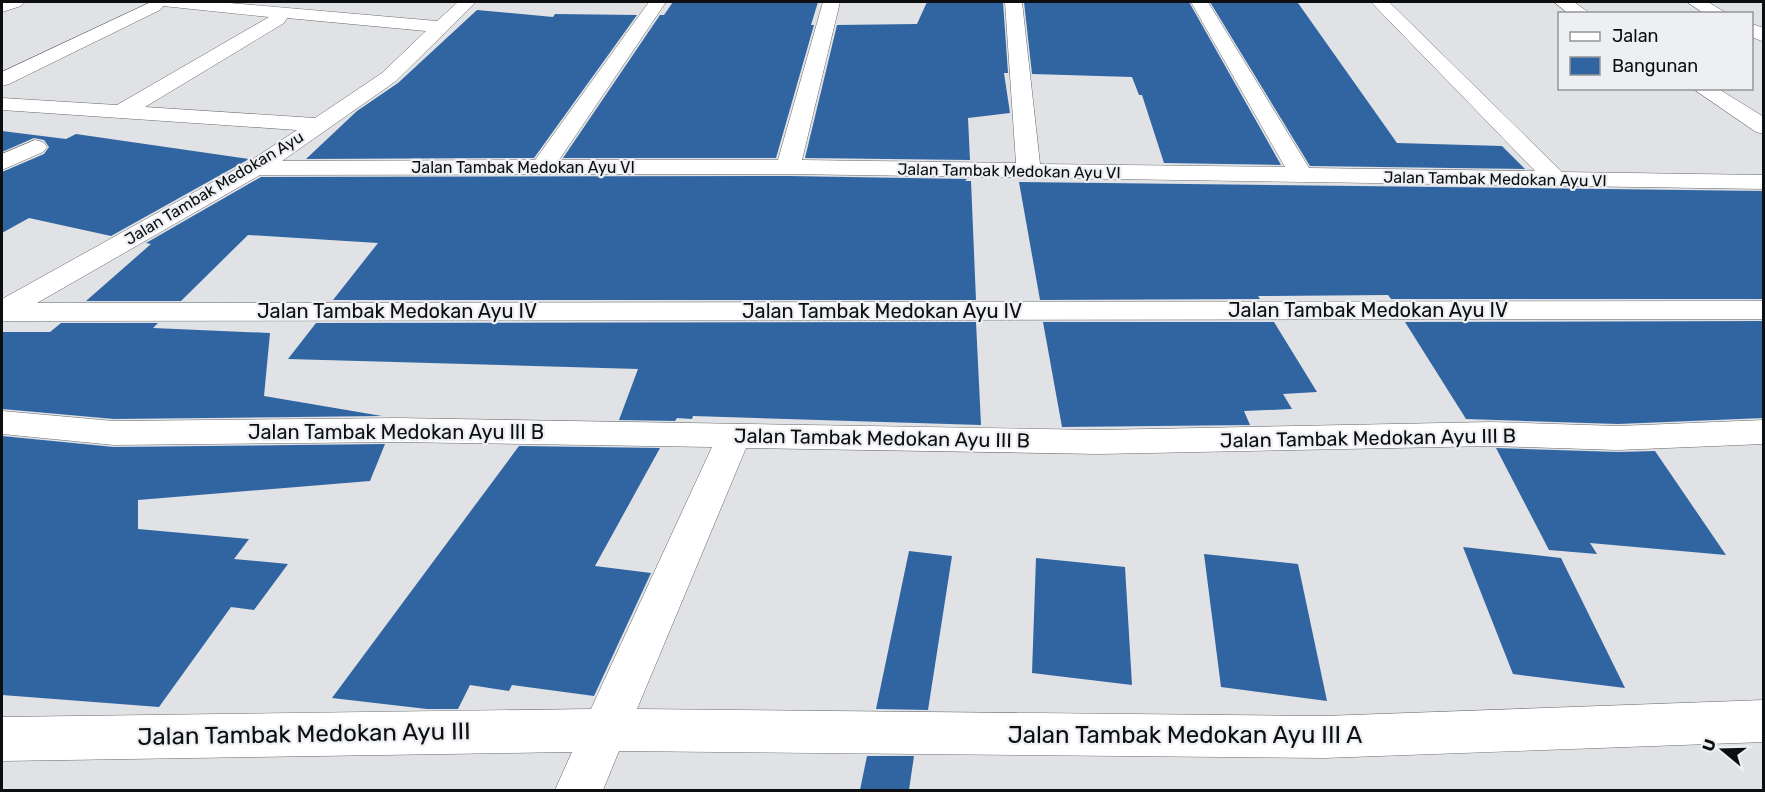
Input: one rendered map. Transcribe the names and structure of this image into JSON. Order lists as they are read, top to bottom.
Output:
{
  "streets": {
    "street": [
      "Jalan Tambak Medokan Ayu VI",
      "Jalan Tambak Medokan Ayu",
      "Jalan Tambak Medokan Ayu IV",
      "Jalan Tambak Medokan Ayu III B",
      "Jalan Tambak Medokan Ayu III",
      "Jalan Tambak Medokan Ayu III A"
    ]
  },
  "crossings": [
    ["Jalan Tambak Medokan Ayu VI", "Jalan Tambak Medokan Ayu"],
    ["Jalan Tambak Medokan Ayu", "Jalan Tambak Medokan Ayu IV"],
    ["Jalan Tambak Medokan Ayu III", "Jalan Tambak Medokan Ayu III A"]
  ],
  "legend": ["Jalan", "Bangunan"],
  "north": "left"
}
